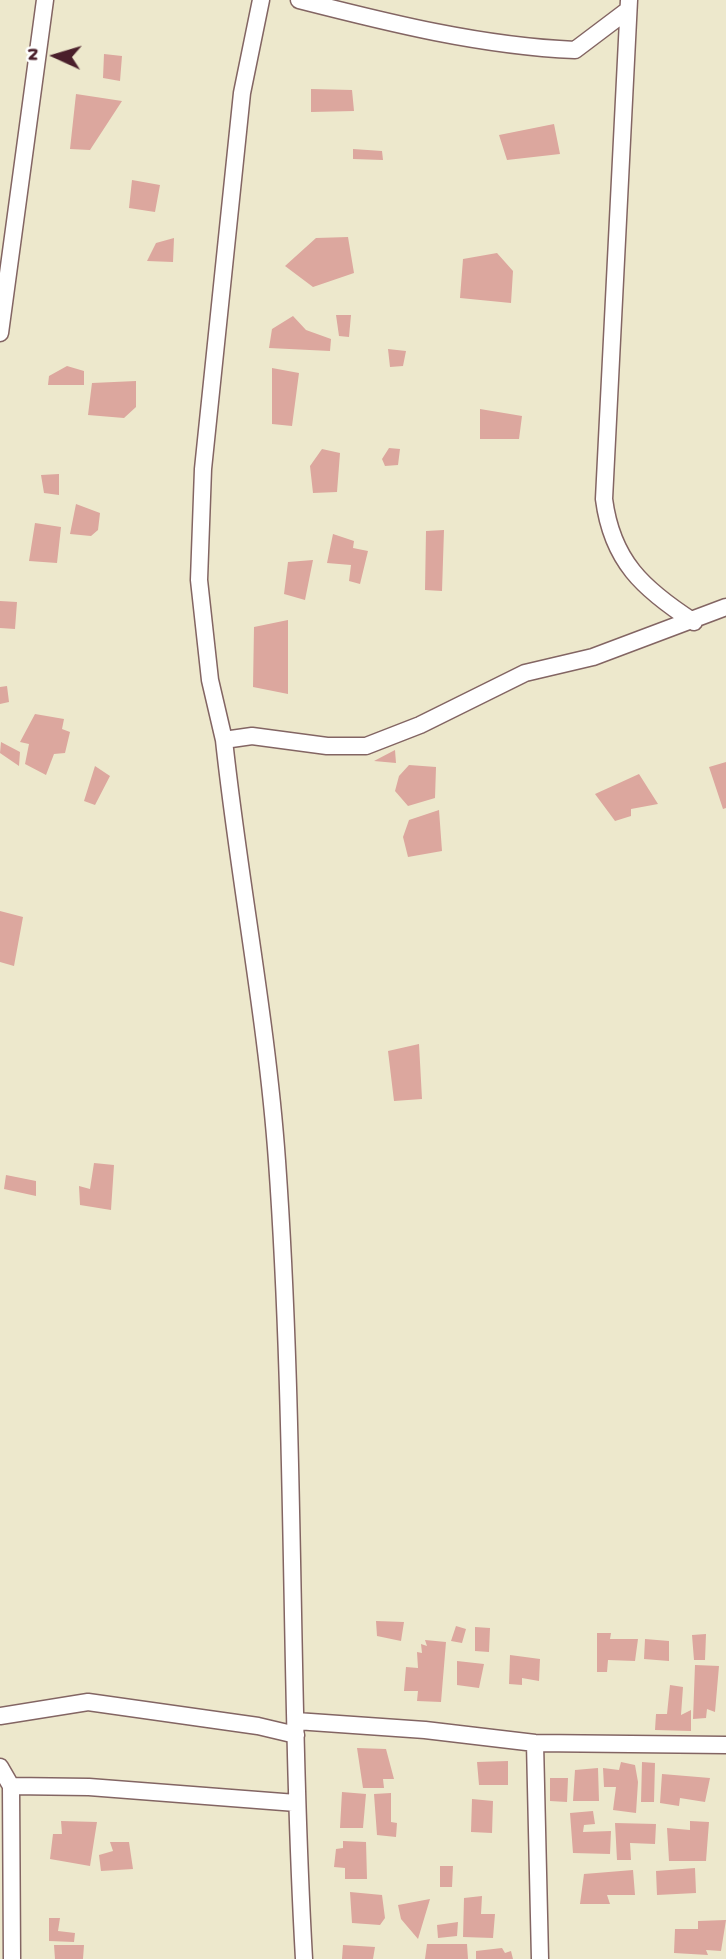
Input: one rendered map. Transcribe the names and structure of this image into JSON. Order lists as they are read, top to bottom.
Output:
{
  "north": "left"
}
